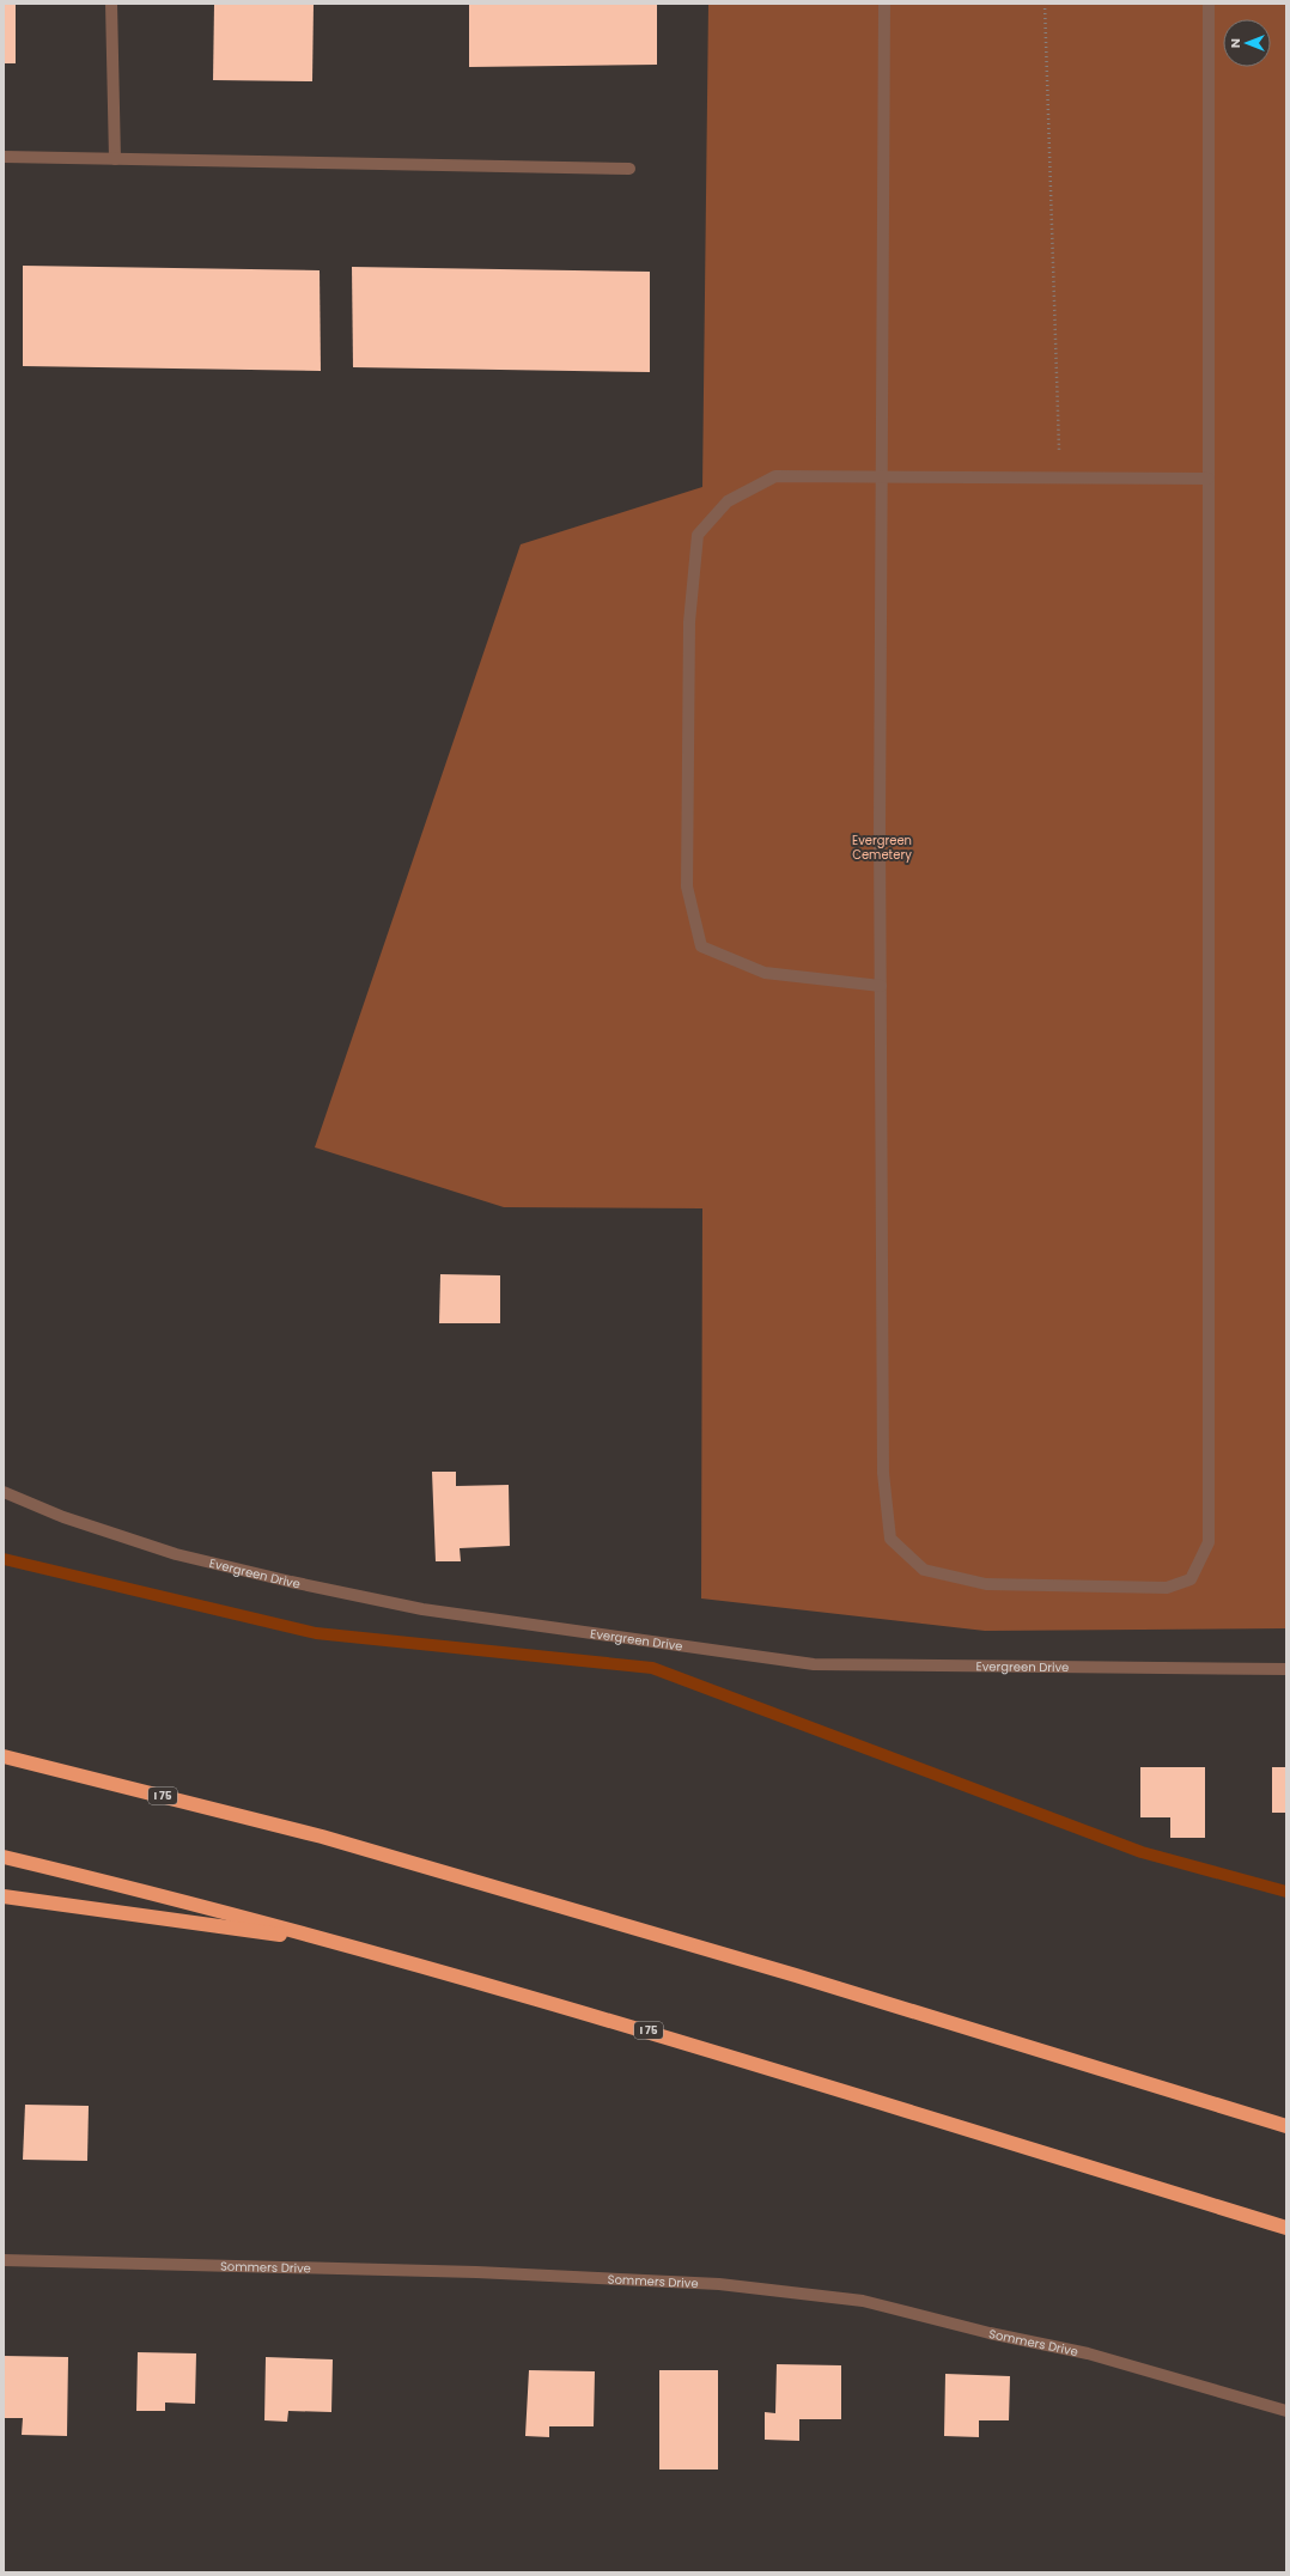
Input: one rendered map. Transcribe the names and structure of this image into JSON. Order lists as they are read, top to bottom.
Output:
{
  "streets": {
    "highway": ["I 75"],
    "street": ["Evergreen Drive", "Sommers Drive"]
  },
  "parks": ["Evergreen Cemetery"],
  "north": "left"
}
